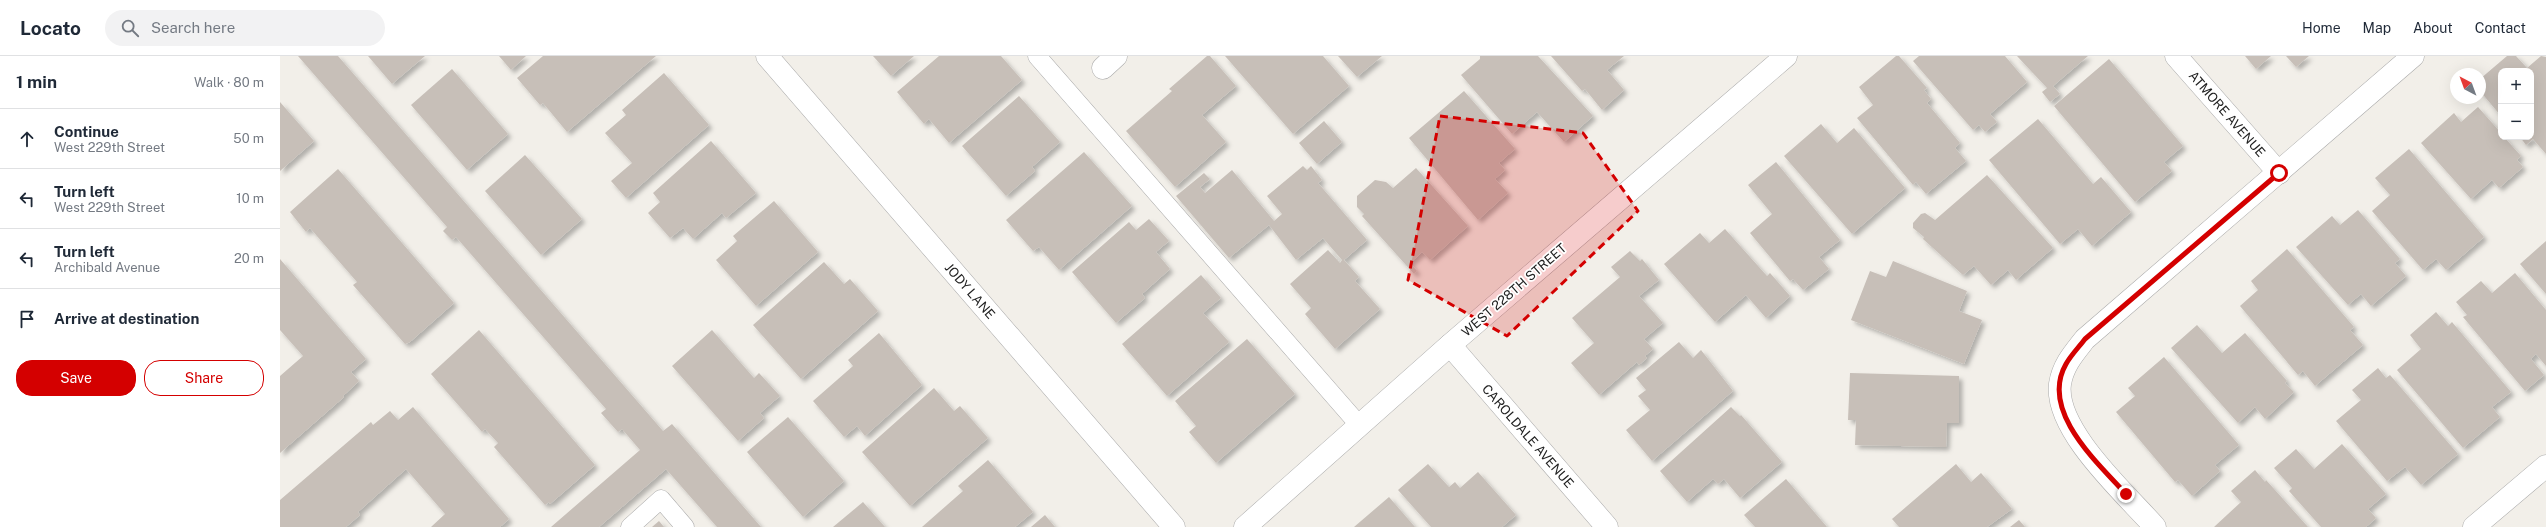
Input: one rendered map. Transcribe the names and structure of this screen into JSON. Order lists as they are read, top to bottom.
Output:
{
  "streets": {
    "street": [
      "ATMORE AVENUE",
      "WEST 228TH STREET",
      "JODY LANE",
      "CAROLDALE AVENUE"
    ]
  },
  "crossings": [
    ["WEST 228TH STREET", "CAROLDALE AVENUE"]
  ],
  "north": "top left",
  "page": {
    "header": "Locato",
    "search": "Search here",
    "nav": [
      "Home",
      "Map",
      "About",
      "Contact"
    ],
    "heading": ["1 min", "Walk · 80 m"],
    "map_buttons": ["+", "−"],
    "list": [
      ["Continue", "West 229th Street", "50 m"],
      ["Turn left", "West 229th Street", "10 m"],
      ["Turn left", "Archibald Avenue", "20 m"],
      "Arrive at destination"
    ],
    "buttons": ["Save", "Share"]
  }
}
